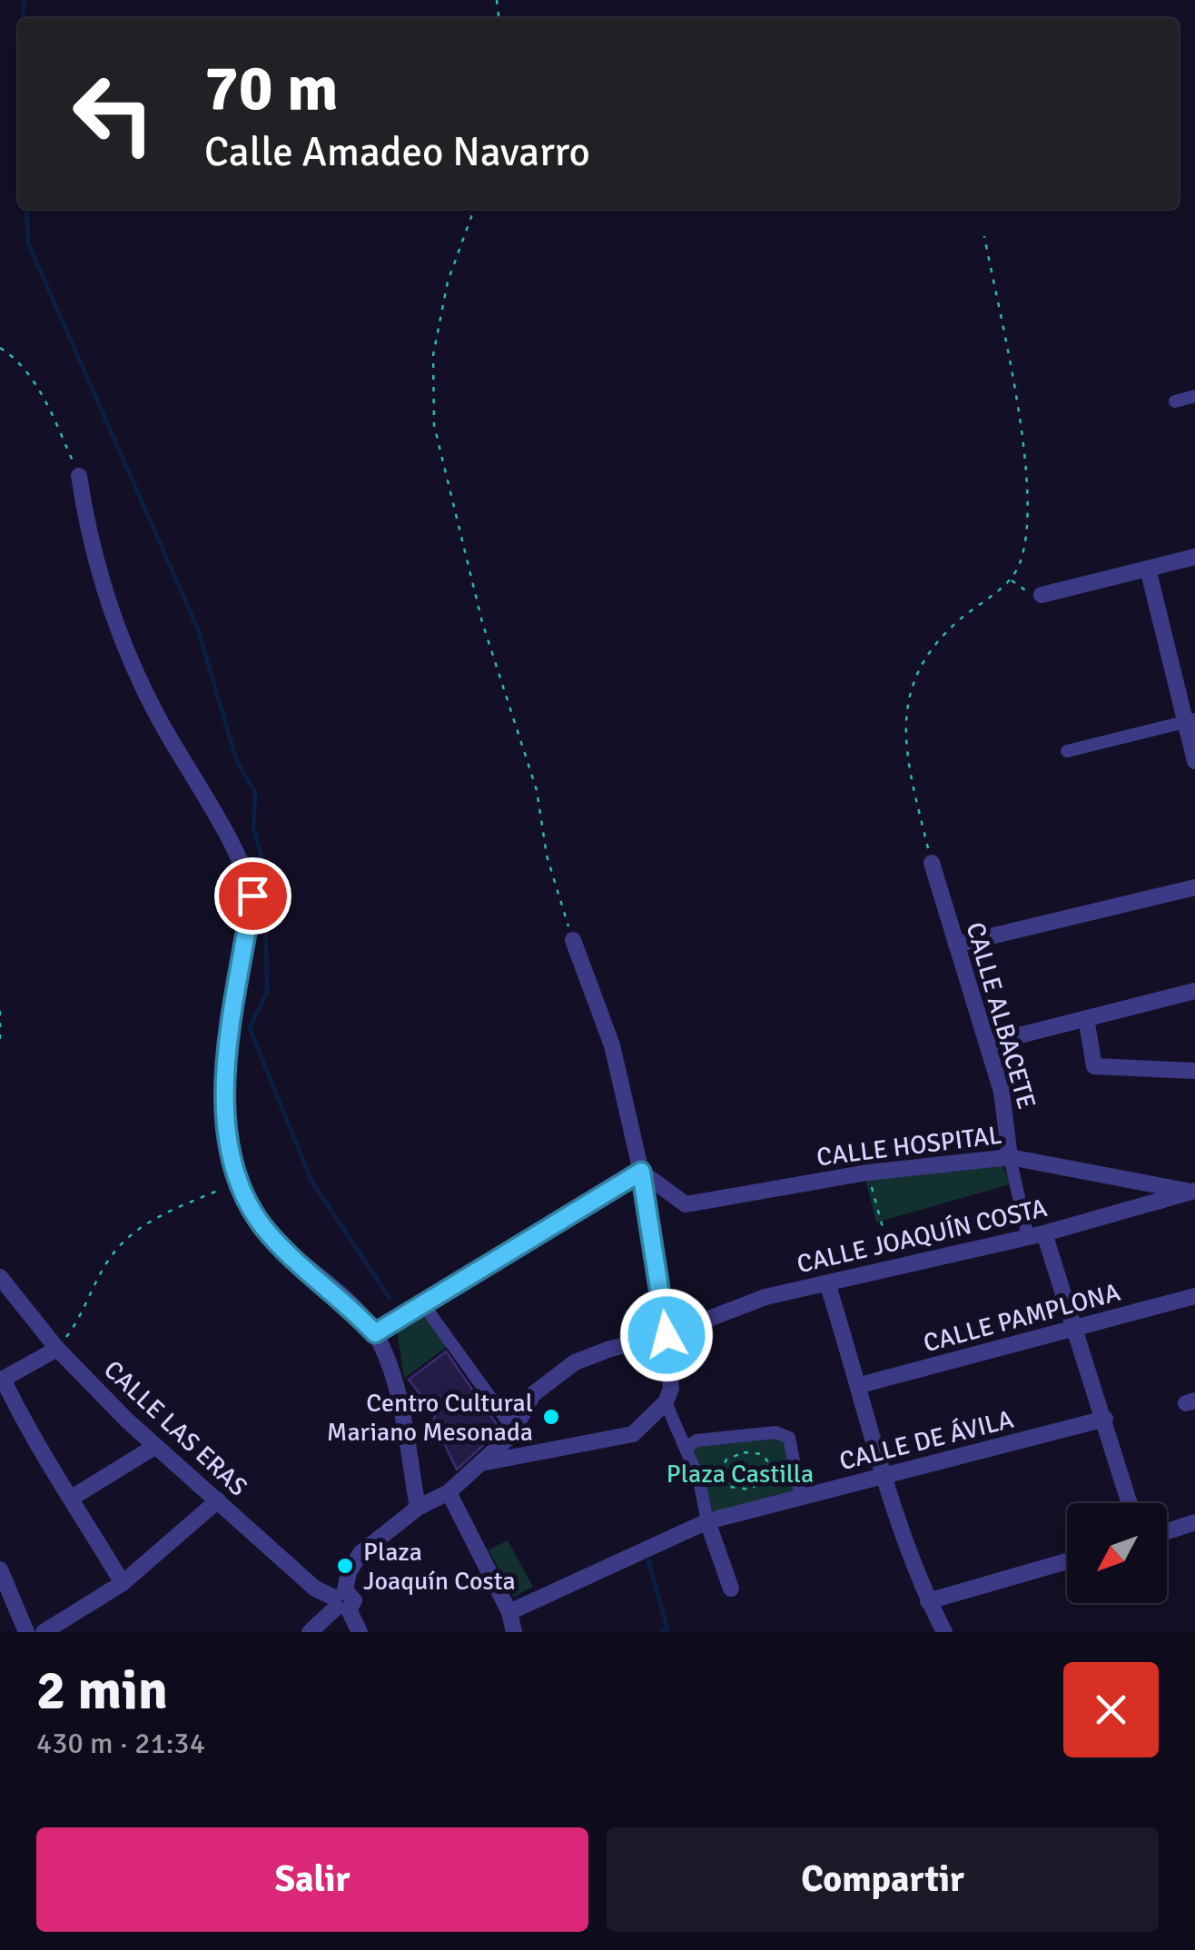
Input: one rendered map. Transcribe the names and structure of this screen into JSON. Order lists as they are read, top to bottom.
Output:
{
  "streets": {
    "street": [
      "CALLE ALBACETE",
      "CALLE HOSPITAL",
      "CALLE JOAQUÍN COSTA",
      "CALLE PAMPLONA",
      "CALLE LAS ERAS",
      "CALLE DE ÁVILA"
    ]
  },
  "crossings": [
    ["CALLE ALBACETE", "CALLE HOSPITAL"],
    ["CALLE ALBACETE", "CALLE JOAQUÍN COSTA"],
    ["CALLE HOSPITAL", "CALLE JOAQUÍN COSTA"]
  ],
  "parks": ["Plaza Castilla"],
  "places": ["Centro Cultural Mariano Mesonada", "Plaza Joaquín Costa"],
  "north": "bottom left",
  "page": {
    "turn": ["70 m", "Calle Amadeo Navarro"],
    "heading": ["2 min", "430 m · 21:34"],
    "buttons": ["Salir", "Compartir"]
  }
}
